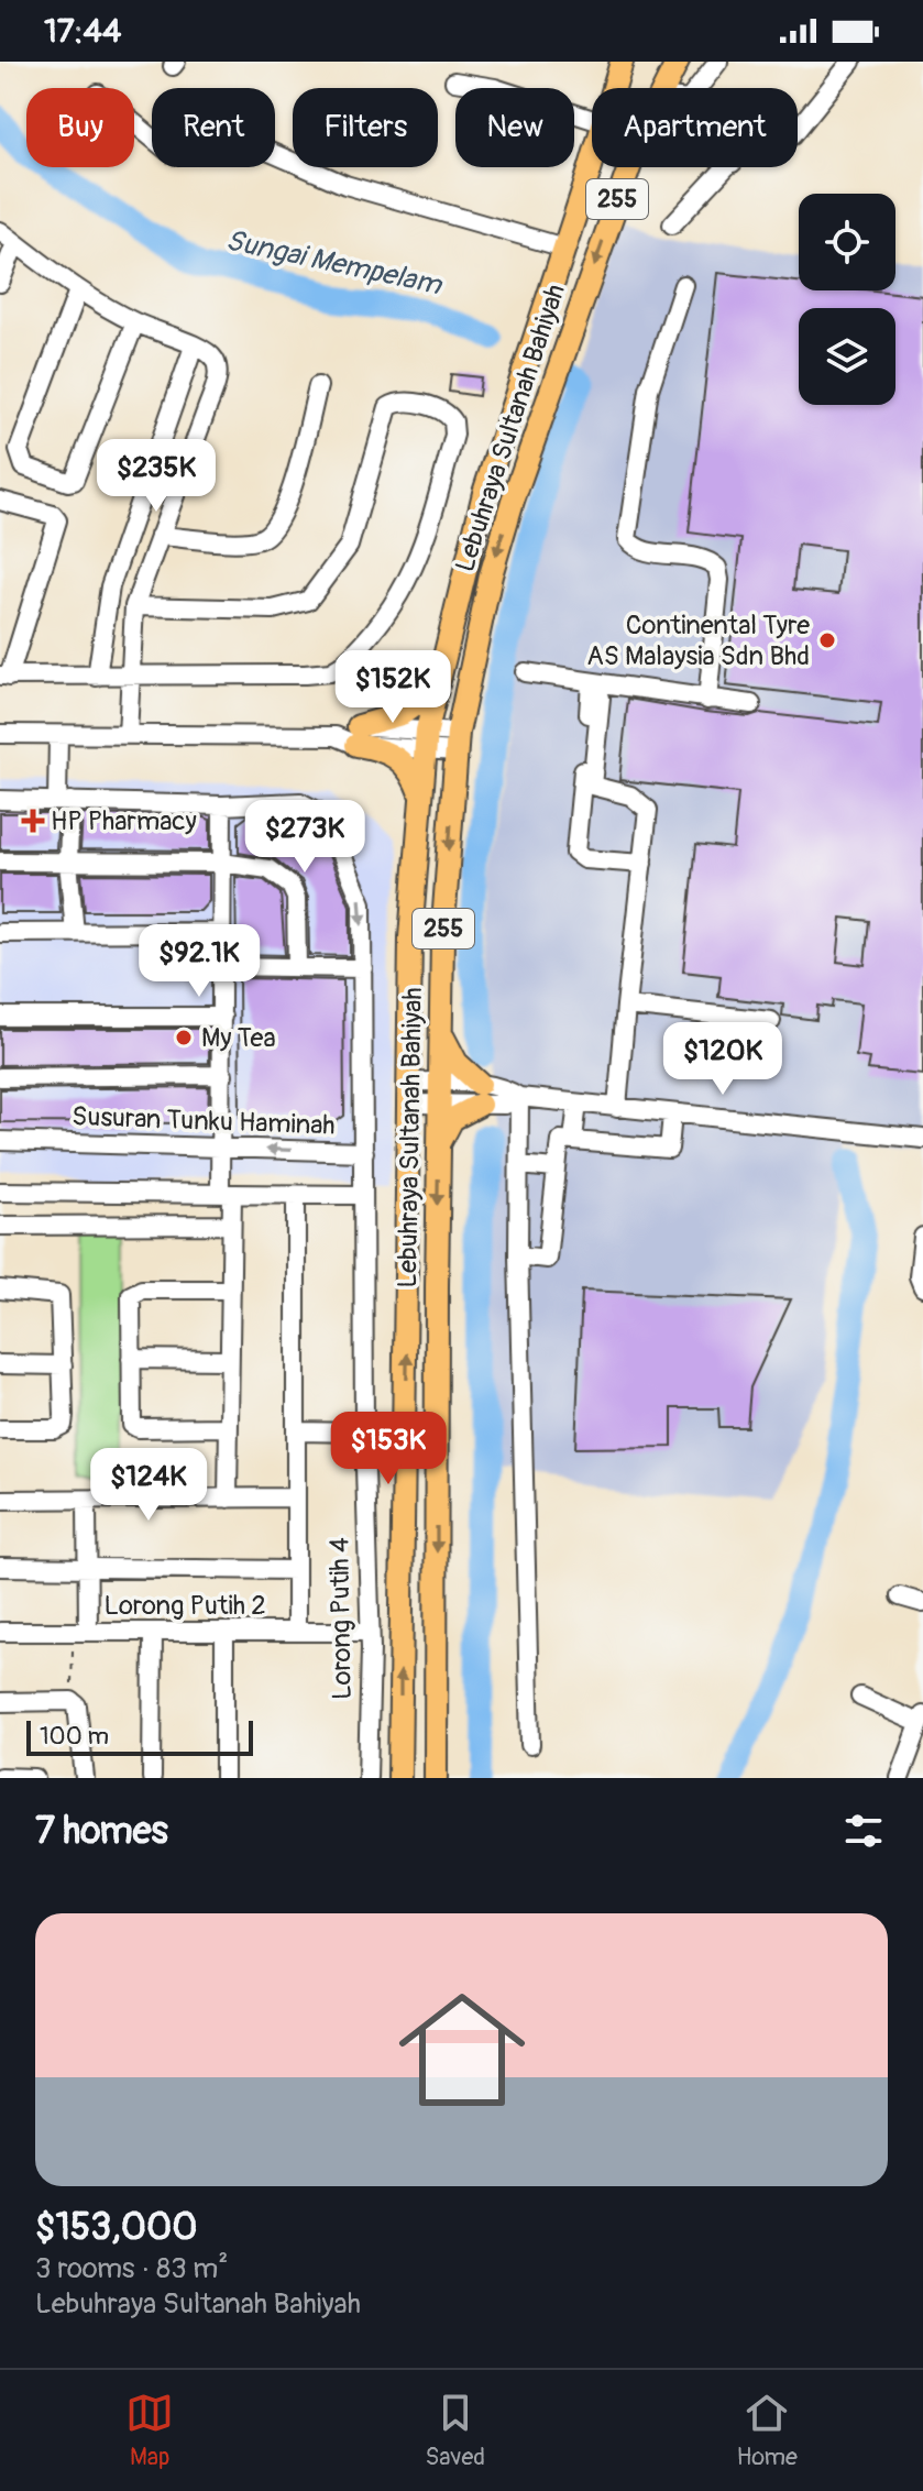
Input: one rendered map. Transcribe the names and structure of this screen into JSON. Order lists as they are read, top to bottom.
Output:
{
  "streets": {
    "main road": ["255", "Lebuhraya Sultanah Bahiyah"],
    "street": ["Susuran Tunku Haminah", "Lorong Putih 2", "Lorong Putih 4"]
  },
  "crossings": [
    ["Susuran Tunku Haminah", "Lorong Putih 4"],
    ["Lorong Putih 2", "Lorong Putih 4"]
  ],
  "water": ["Sungai Mempelam"],
  "places": {
    "other": ["Continental Tyre AS Malaysia Sdn Bhd", "My Tea"],
    "health": ["HP Pharmacy"]
  },
  "scale_bar": "100 m",
  "page": {
    "status": "17:44",
    "chip": [
      "Buy",
      "Rent",
      "Filters",
      "New",
      "Apartment"
    ],
    "price": [
      "$235K",
      "$152K",
      "$273K",
      "$92.1K",
      "$120K",
      "$153K",
      "$124K"
    ],
    "scale": "100 m",
    "heading": "7 homes",
    "list": [
      {
        "name": "$153,000",
        "note": "3 rooms · 83 m² · Lebuhraya Sultanah Bahiyah"
      }
    ],
    "tabs": ["Map", "Saved", "Home"]
  }
}
